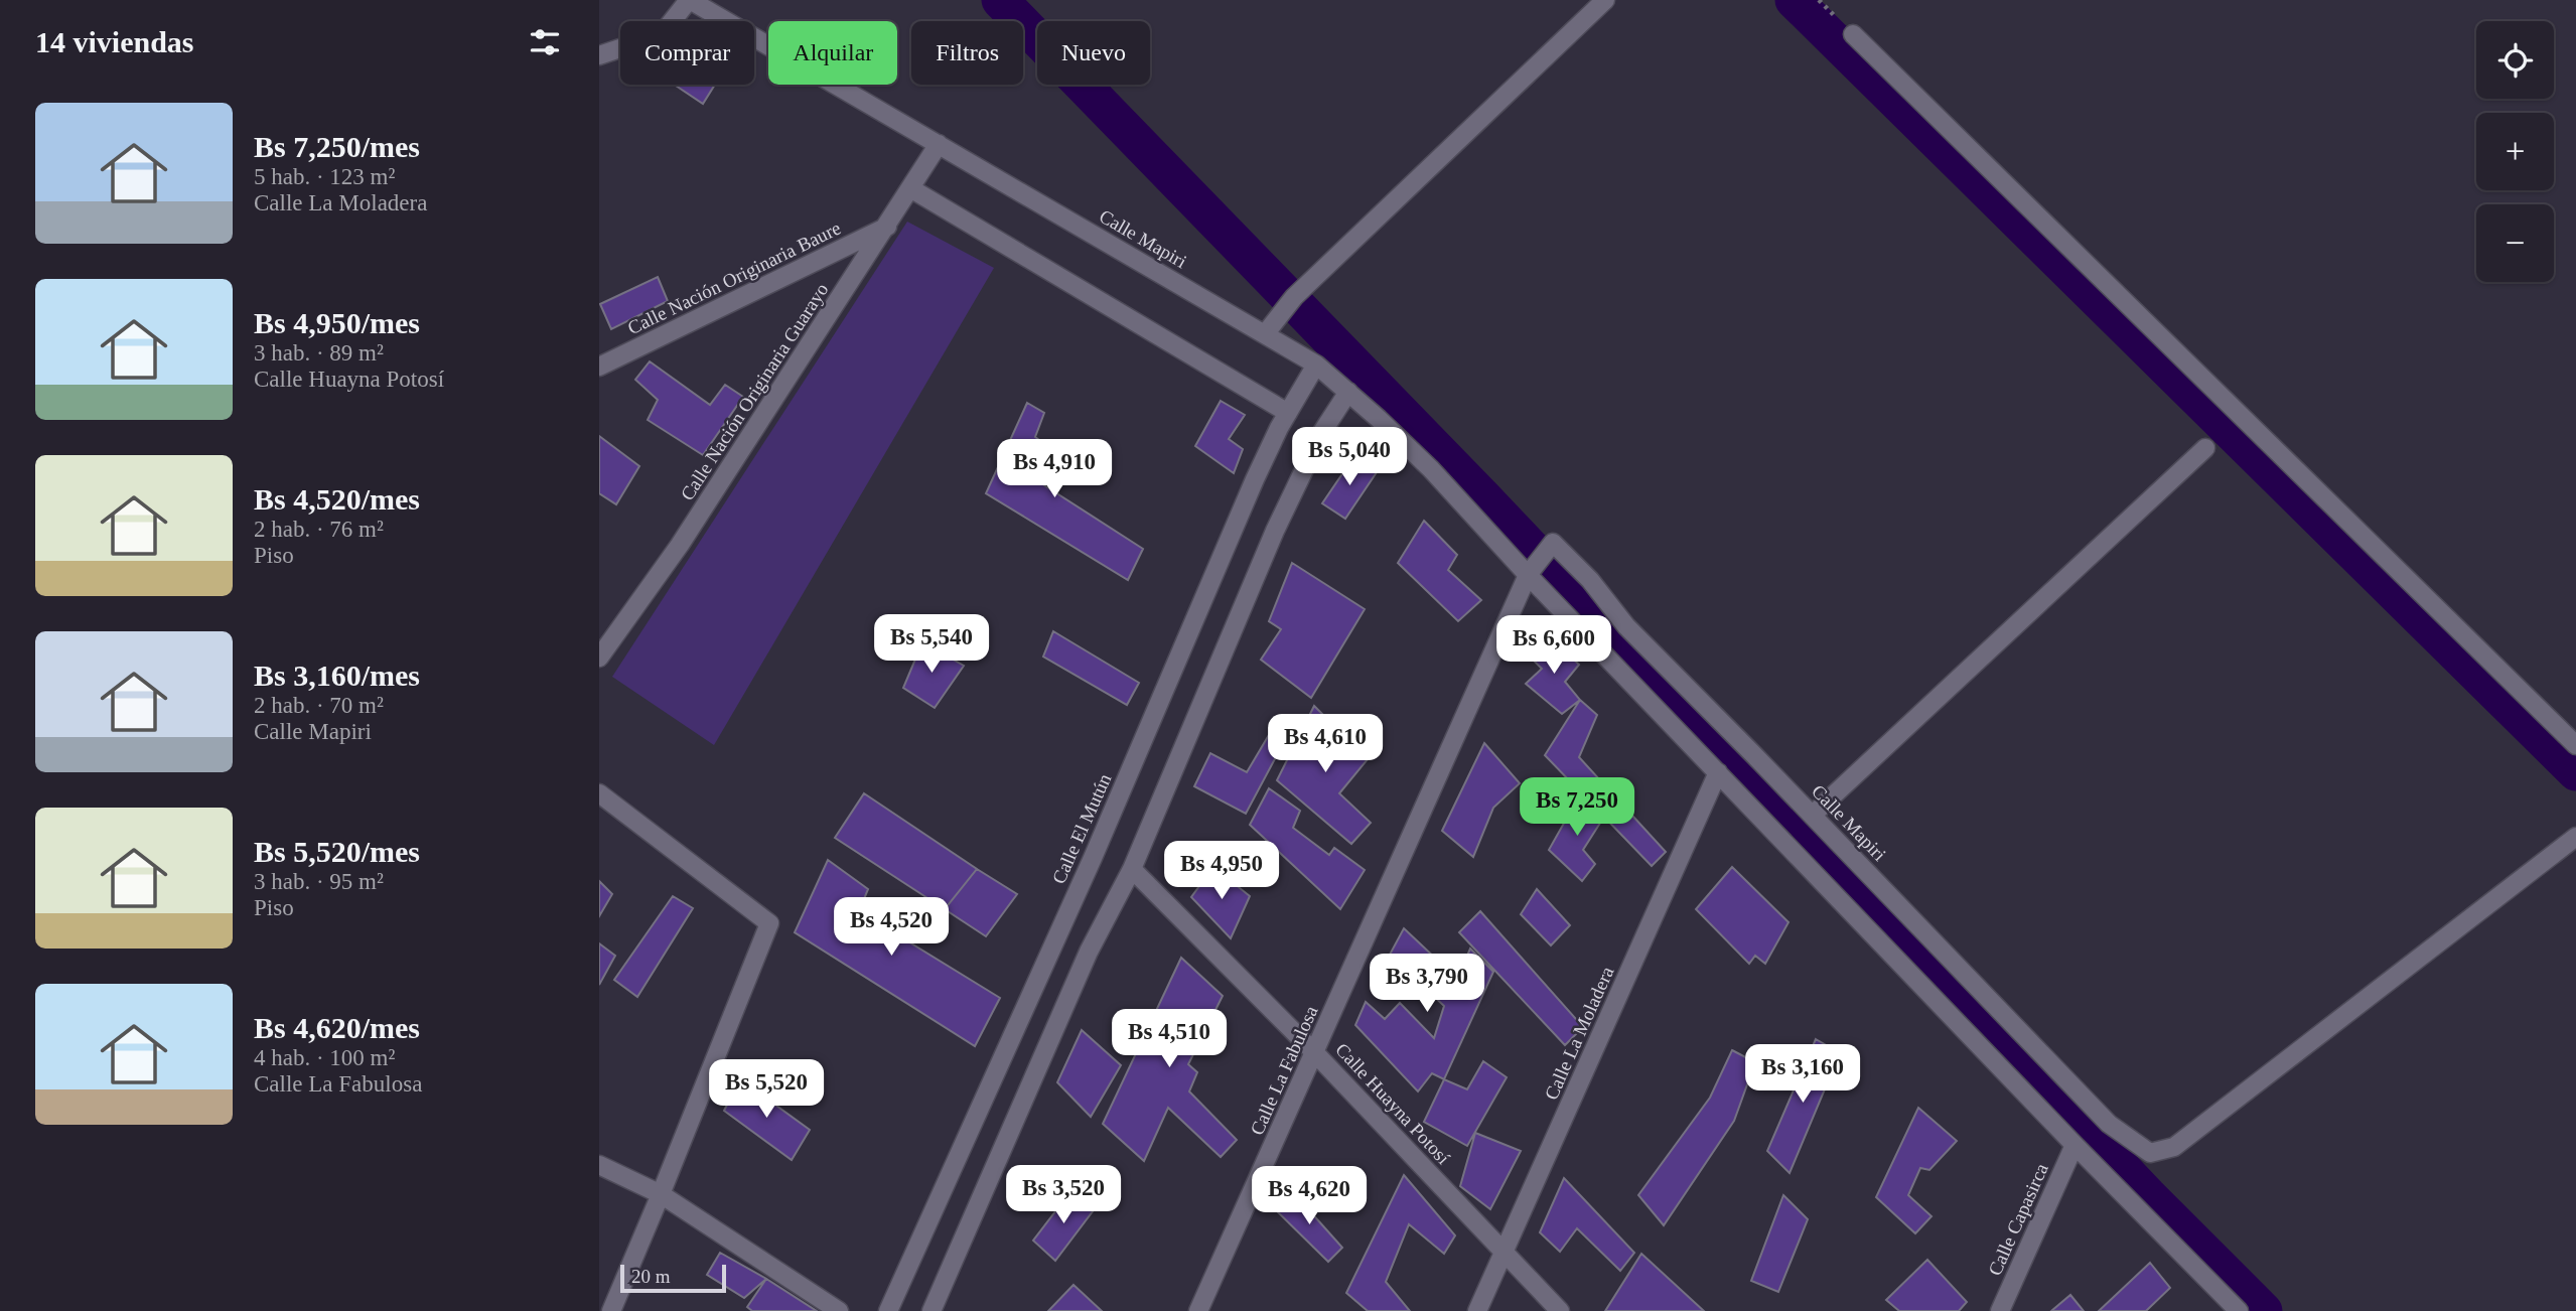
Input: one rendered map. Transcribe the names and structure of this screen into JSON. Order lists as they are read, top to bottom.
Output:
{
  "streets": {
    "street": [
      "Calle Mapiri",
      "Calle Nación Originaria Baure",
      "Calle Nación Originaria Guarayo",
      "Calle El Mutún",
      "Calle La Moladera",
      "Calle La Fabulosa",
      "Calle Huayna Potosí",
      "Calle Capasirca"
    ]
  },
  "crossings": [
    ["Calle Mapiri", "Calle Nación Originaria Guarayo"],
    ["Calle Mapiri", "Calle El Mutún"],
    ["Calle Mapiri", "Calle La Moladera"],
    ["Calle Mapiri", "Calle La Fabulosa"],
    ["Calle Mapiri", "Calle Capasirca"],
    ["Calle Nación Originaria Baure", "Calle Nación Originaria Guarayo"],
    ["Calle La Moladera", "Calle Huayna Potosí"],
    ["Calle La Fabulosa", "Calle Huayna Potosí"]
  ],
  "scale_bar": "20 m",
  "page": {
    "heading": "14 viviendas",
    "map_buttons": ["+", "−"],
    "chip": [
      "Comprar",
      "Alquilar",
      "Filtros",
      "Nuevo"
    ],
    "list": [
      {
        "name": "Bs 7,250/mes",
        "note": "5 hab. · 123 m² · Calle La Moladera"
      },
      {
        "name": "Bs 4,950/mes",
        "note": "3 hab. · 89 m² · Calle Huayna Potosí"
      },
      {
        "name": "Bs 4,520/mes",
        "note": "2 hab. · 76 m² · Piso"
      },
      {
        "name": "Bs 3,160/mes",
        "note": "2 hab. · 70 m² · Calle Mapiri"
      },
      {
        "name": "Bs 5,520/mes",
        "note": "3 hab. · 95 m² · Piso"
      },
      {
        "name": "Bs 4,620/mes",
        "note": "4 hab. · 100 m² · Calle La Fabulosa"
      }
    ],
    "price": [
      "Bs 5,040",
      "Bs 4,910",
      "Bs 5,540",
      "Bs 6,600",
      "Bs 4,610",
      "Bs 7,250",
      "Bs 4,950",
      "Bs 4,520",
      "Bs 3,790",
      "Bs 4,510",
      "Bs 3,160",
      "Bs 5,520",
      "Bs 3,520",
      "Bs 4,620"
    ],
    "scale": "20 m"
  }
}
